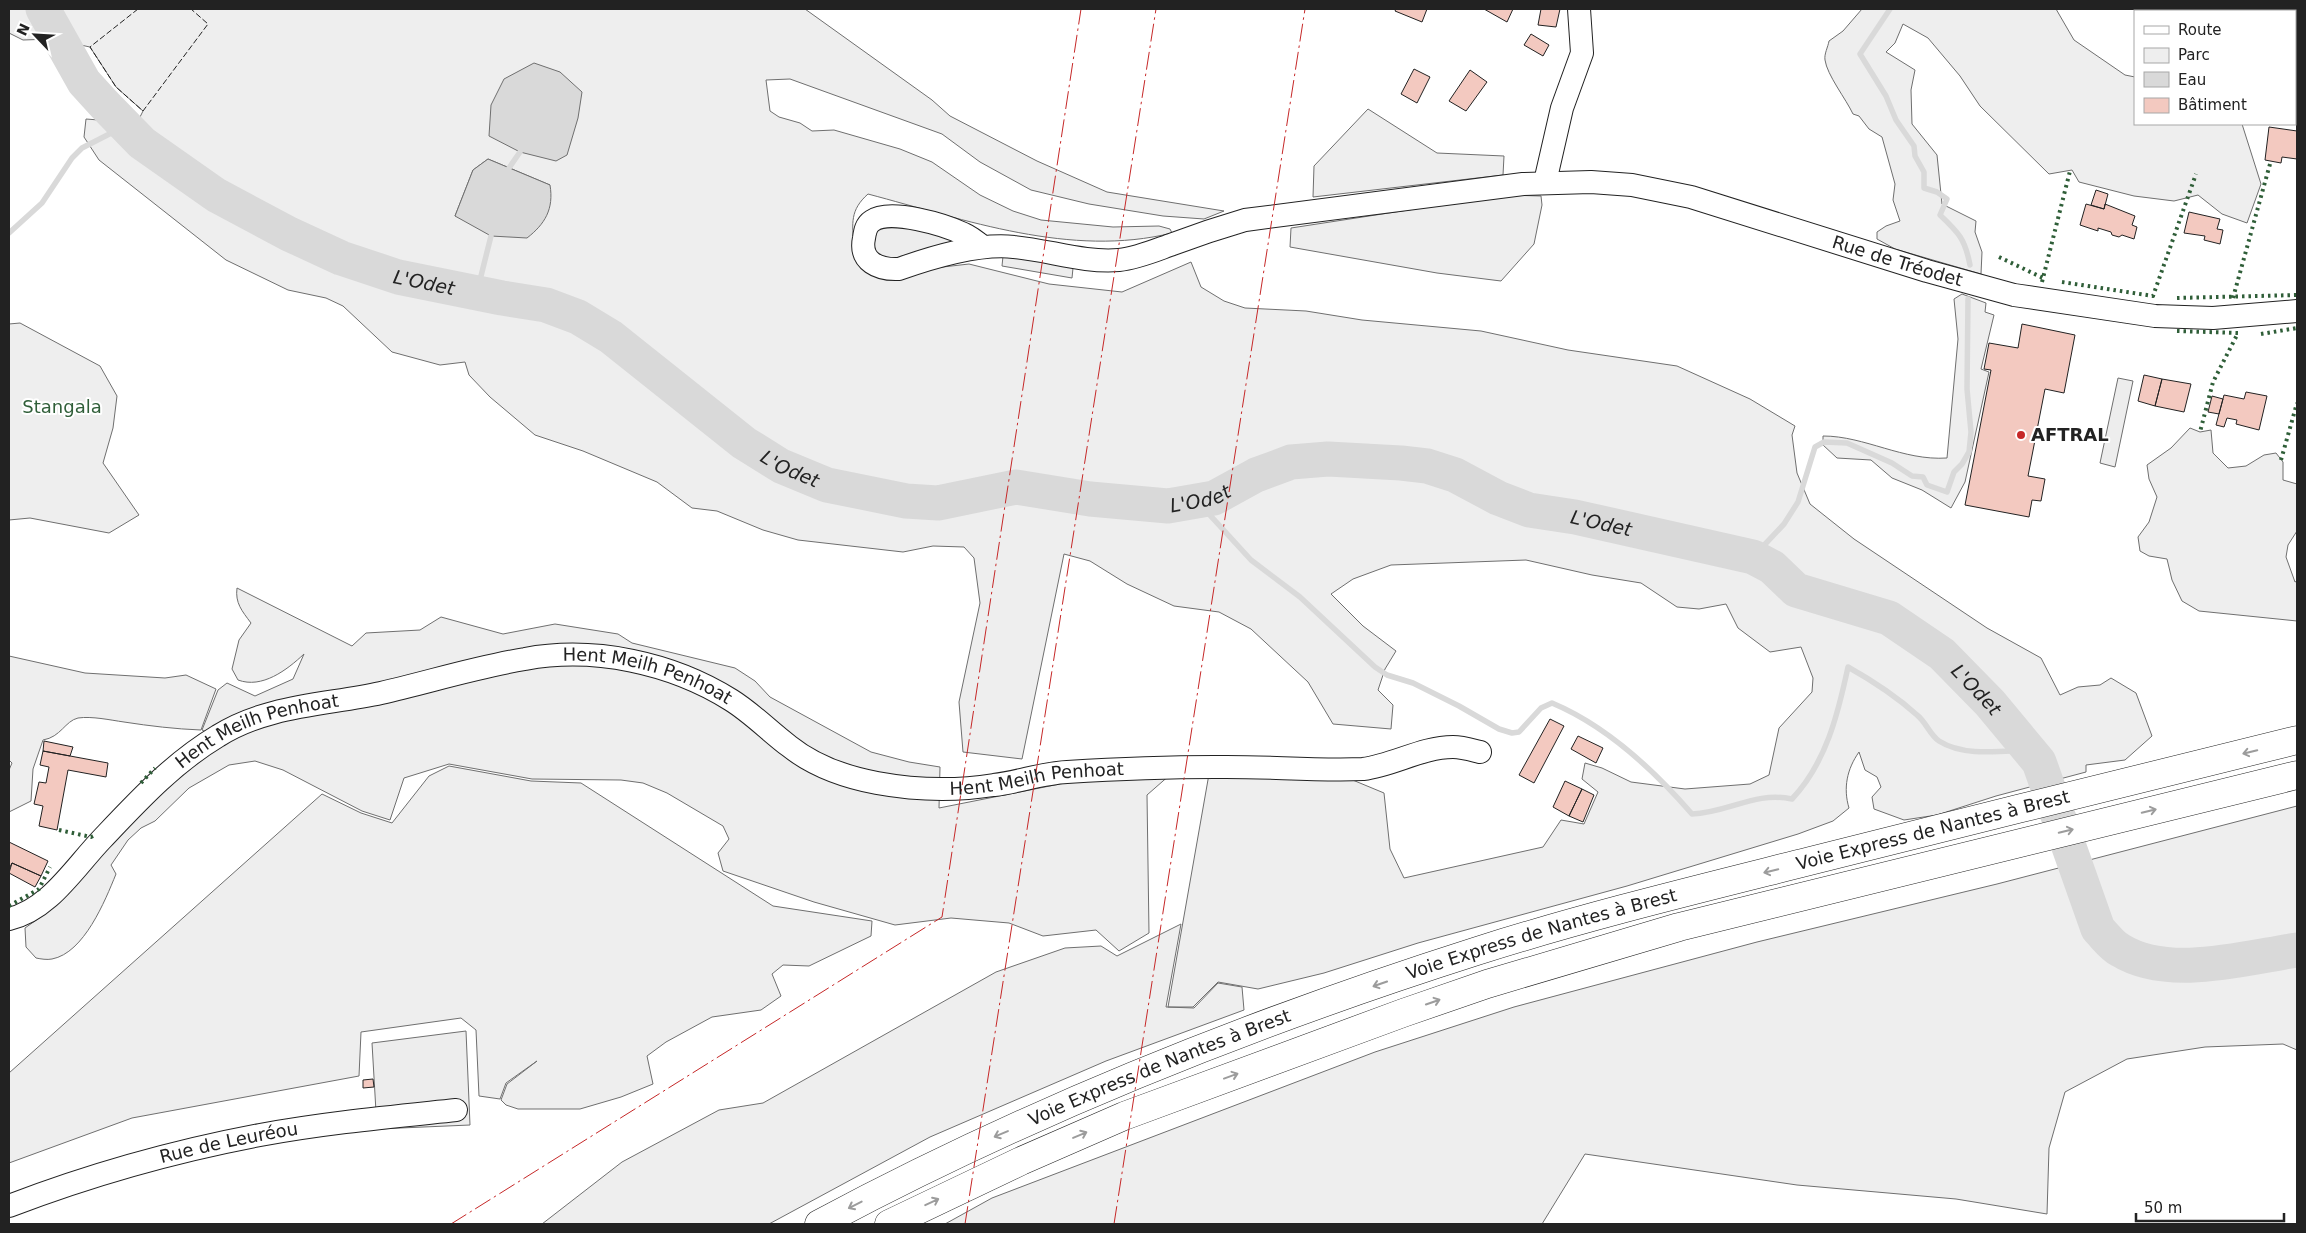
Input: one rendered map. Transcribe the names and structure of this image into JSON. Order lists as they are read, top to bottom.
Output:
{
  "streets": {
    "highway": ["Voie Express de Nantes à Brest"],
    "street": ["Rue de Tréodet", "Hent Meilh Penhoat", "Rue de Leuréou"]
  },
  "water": ["L'Odet"],
  "parks": ["Stangala"],
  "places": ["AFTRAL"],
  "legend": [
    "Route",
    "Parc",
    "Eau",
    "Bâtiment"
  ],
  "scale_bar": "50 m",
  "north": "top left"
}
